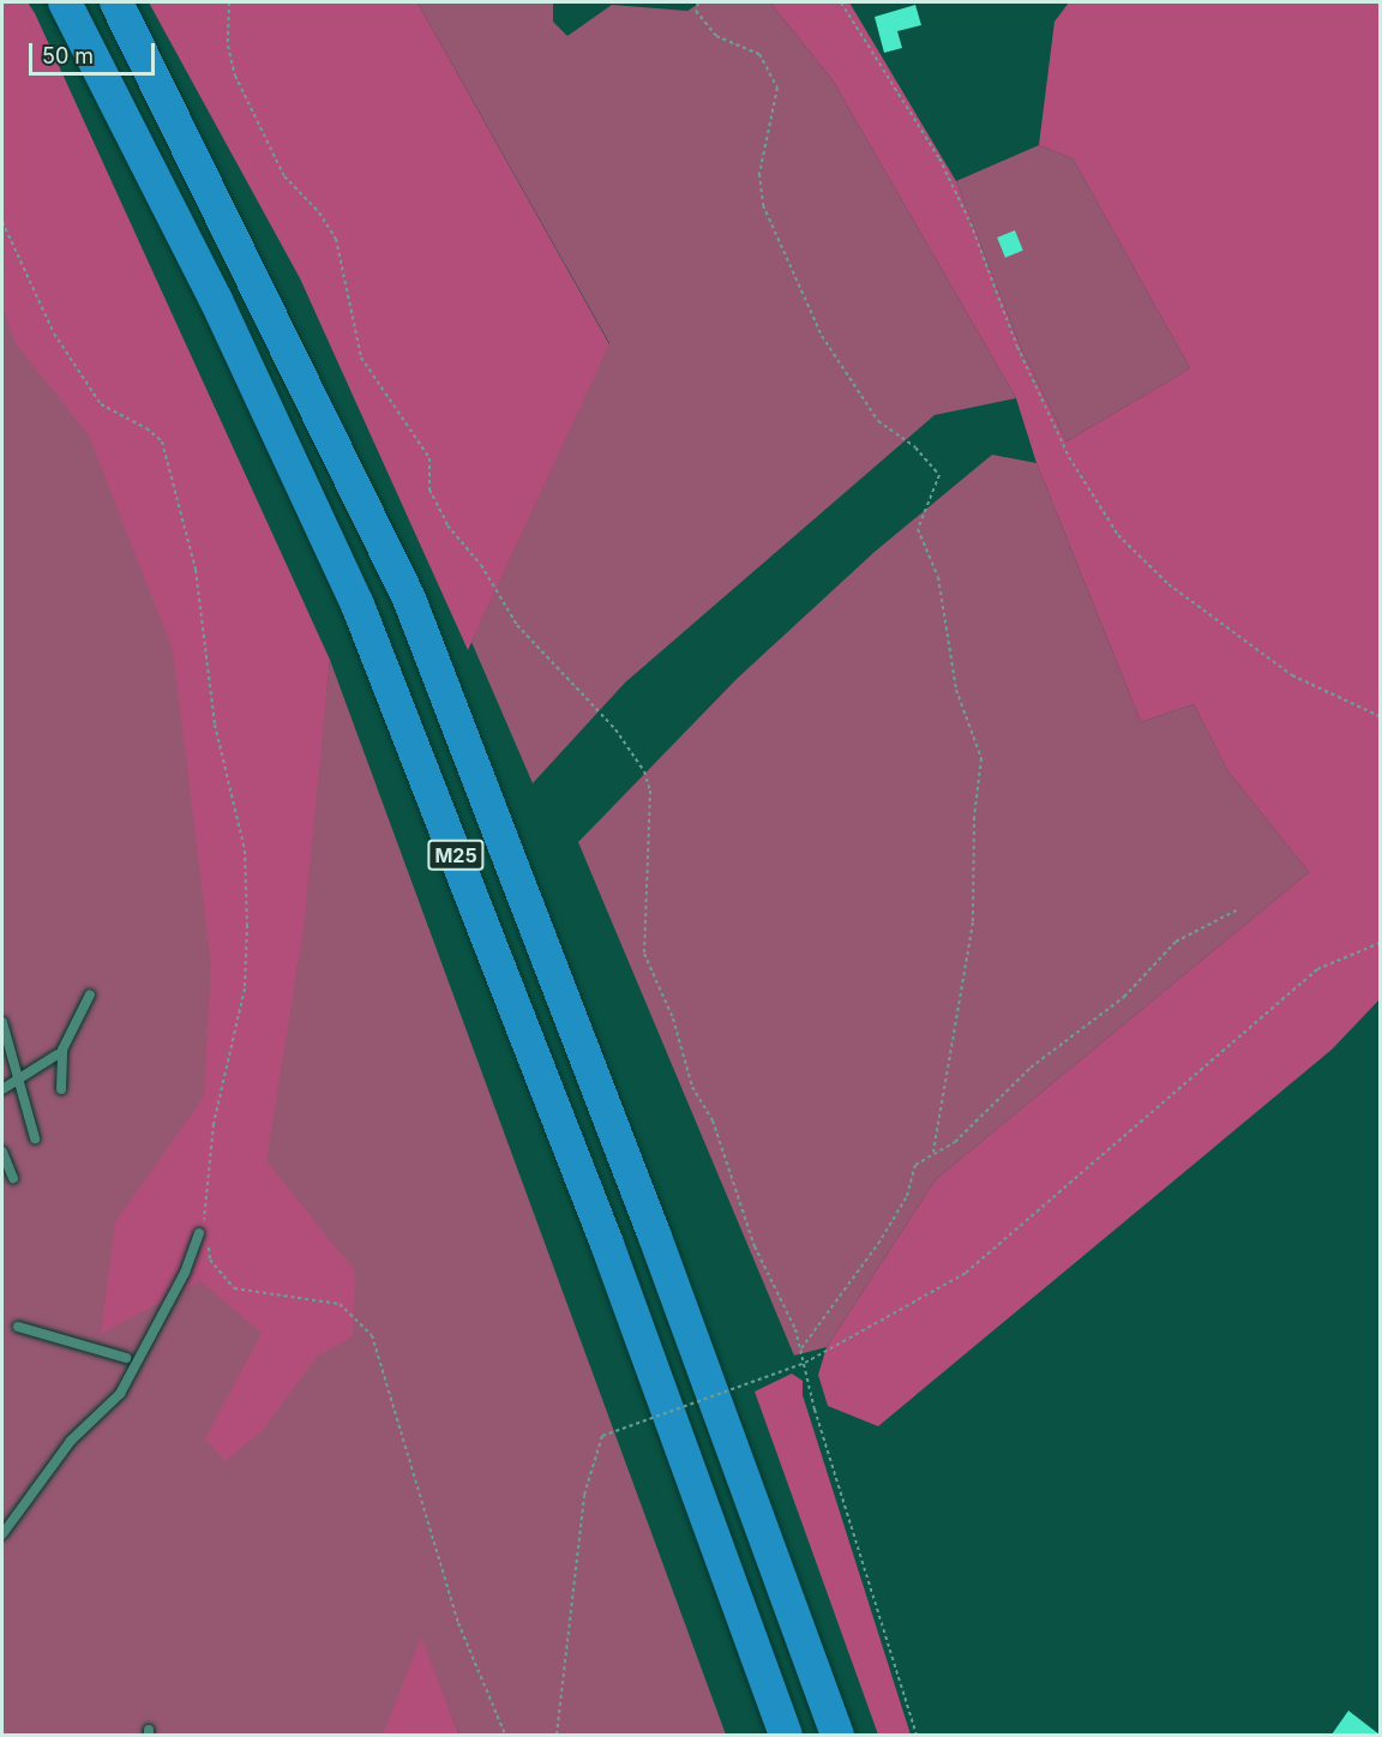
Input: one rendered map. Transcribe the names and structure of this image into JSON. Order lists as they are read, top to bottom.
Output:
{
  "streets": {
    "highway": ["M25"]
  },
  "scale_bar": "50 m"
}
